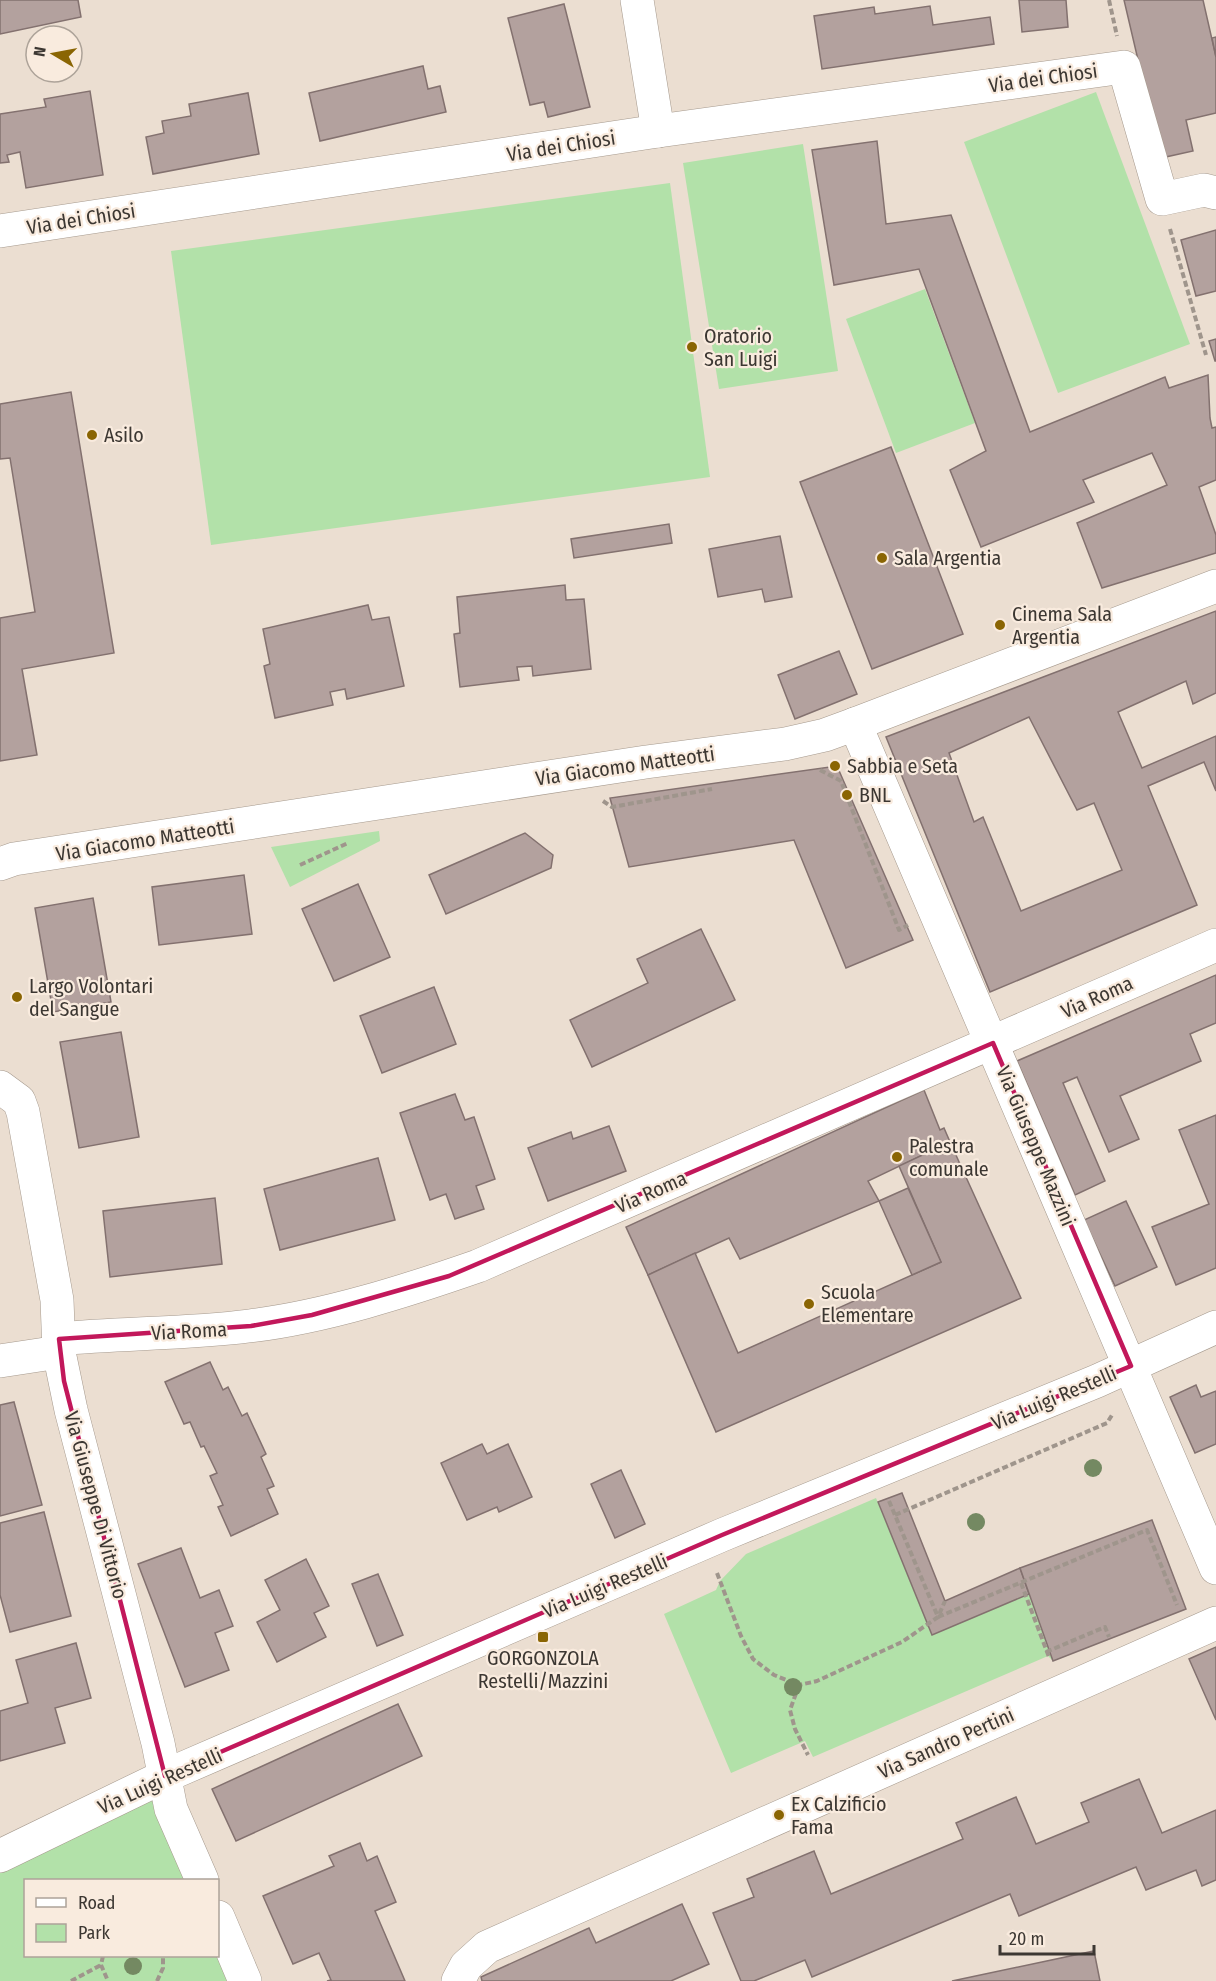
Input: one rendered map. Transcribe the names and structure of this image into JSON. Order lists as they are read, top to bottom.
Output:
{
  "streets": {
    "street": [
      "Via dei Chiosi",
      "Via Giacomo Matteotti",
      "Via Roma",
      "Via Giuseppe Mazzini",
      "Via Luigi Restelli",
      "Via Giuseppe Di Vittorio",
      "Via Sandro Pertini"
    ]
  },
  "crossings": [
    ["Via Giacomo Matteotti", "Via Giuseppe Mazzini"],
    ["Via Roma", "Via Giuseppe Mazzini"],
    ["Via Roma", "Via Giuseppe Di Vittorio"],
    ["Via Giuseppe Mazzini", "Via Luigi Restelli"],
    ["Via Luigi Restelli", "Via Giuseppe Di Vittorio"]
  ],
  "places": {
    "other": [
      "Oratorio San Luigi",
      "Asilo",
      "Sala Argentia",
      "Cinema Sala Argentia",
      "Sabbia e Seta",
      "BNL",
      "Largo Volontari del Sangue",
      "Palestra comunale",
      "Scuola Elementare",
      "Ex Calzificio Fama"
    ],
    "transit": ["GORGONZOLA Restelli/Mazzini"]
  },
  "legend": ["Road", "Park"],
  "scale_bar": "20 m",
  "north": "left"
}
